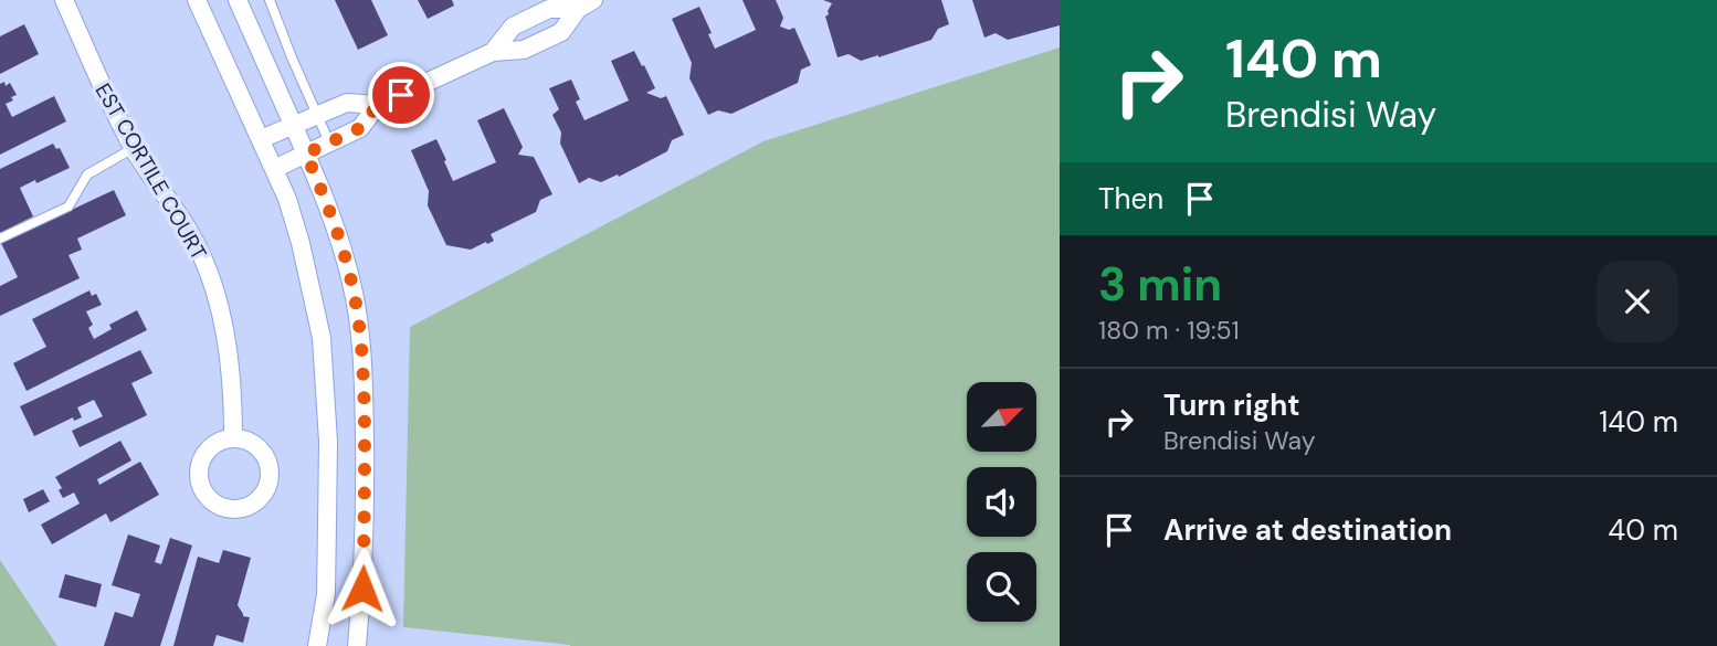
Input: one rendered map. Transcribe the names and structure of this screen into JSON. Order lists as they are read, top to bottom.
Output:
{
  "streets": {
    "street": ["EST CORTILE COURT"]
  },
  "north": "top right",
  "page": {
    "turn": ["140 m", "Brendisi Way"],
    "then": "Then",
    "heading": ["3 min", "180 m · 19:51"],
    "list": [
      {
        "name": "Turn right",
        "note": "Brendisi Way",
        "value": "140 m"
      },
      {
        "name": "Arrive at destination",
        "value": "40 m"
      }
    ]
  }
}
